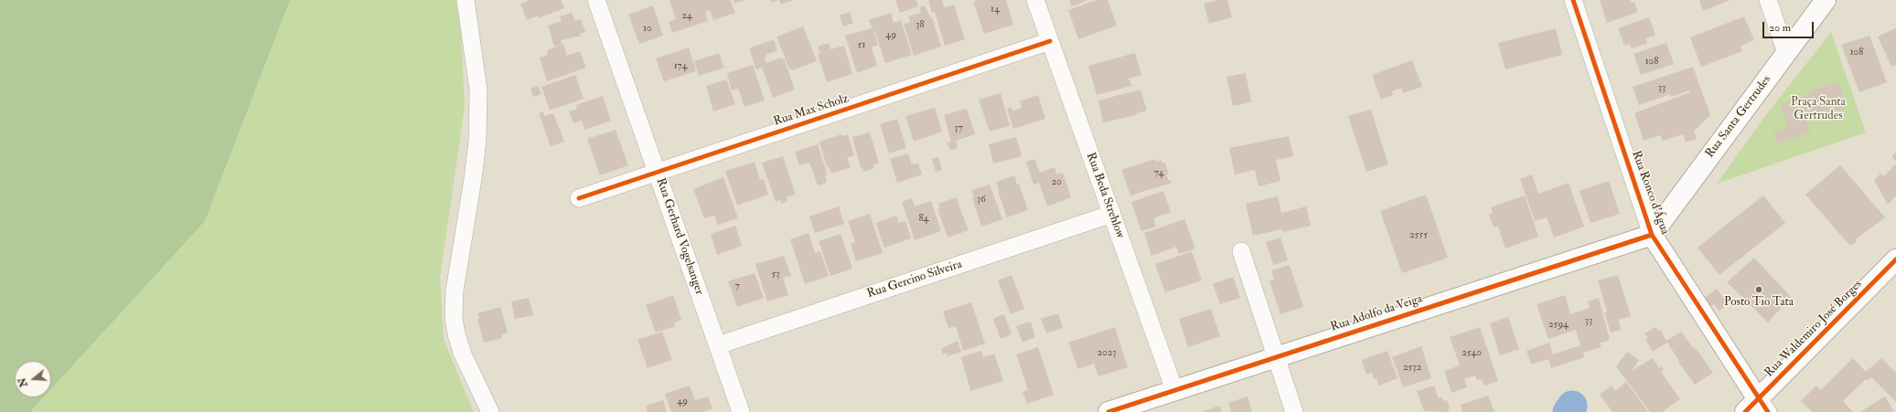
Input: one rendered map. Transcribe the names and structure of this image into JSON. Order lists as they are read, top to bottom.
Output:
{
  "streets": {
    "street": [
      "Rua Max Scholz",
      "Rua Santa Gertrudes",
      "Rua Ronco d’Água",
      "Rua Beda Strehlow",
      "Rua Gerhard Vogelsanger",
      "Rua Gercino Silveira",
      "Rua Adolfo da Veiga",
      "Rua Waldemiro José Borges"
    ]
  },
  "crossings": [
    ["Rua Max Scholz", "Rua Beda Strehlow"],
    ["Rua Max Scholz", "Rua Gerhard Vogelsanger"],
    ["Rua Santa Gertrudes", "Rua Ronco d’Água"],
    ["Rua Santa Gertrudes", "Rua Adolfo da Veiga"],
    ["Rua Ronco d’Água", "Rua Adolfo da Veiga"],
    ["Rua Ronco d’Água", "Rua Waldemiro José Borges"],
    ["Rua Beda Strehlow", "Rua Gercino Silveira"],
    ["Rua Beda Strehlow", "Rua Adolfo da Veiga"],
    ["Rua Gerhard Vogelsanger", "Rua Gercino Silveira"]
  ],
  "parks": ["Praça Santa Gertrudes"],
  "places": ["Posto Tio Tata"],
  "house_numbers": [
    "14",
    "24",
    "38",
    "10",
    "49",
    "51",
    "108",
    "108",
    "174",
    "33",
    "37",
    "74",
    "20",
    "36",
    "84",
    "2555",
    "53",
    "7",
    "33",
    "2594",
    "2023",
    "2540",
    "2532",
    "49"
  ],
  "scale_bar": "20 m",
  "north": "left"
}
